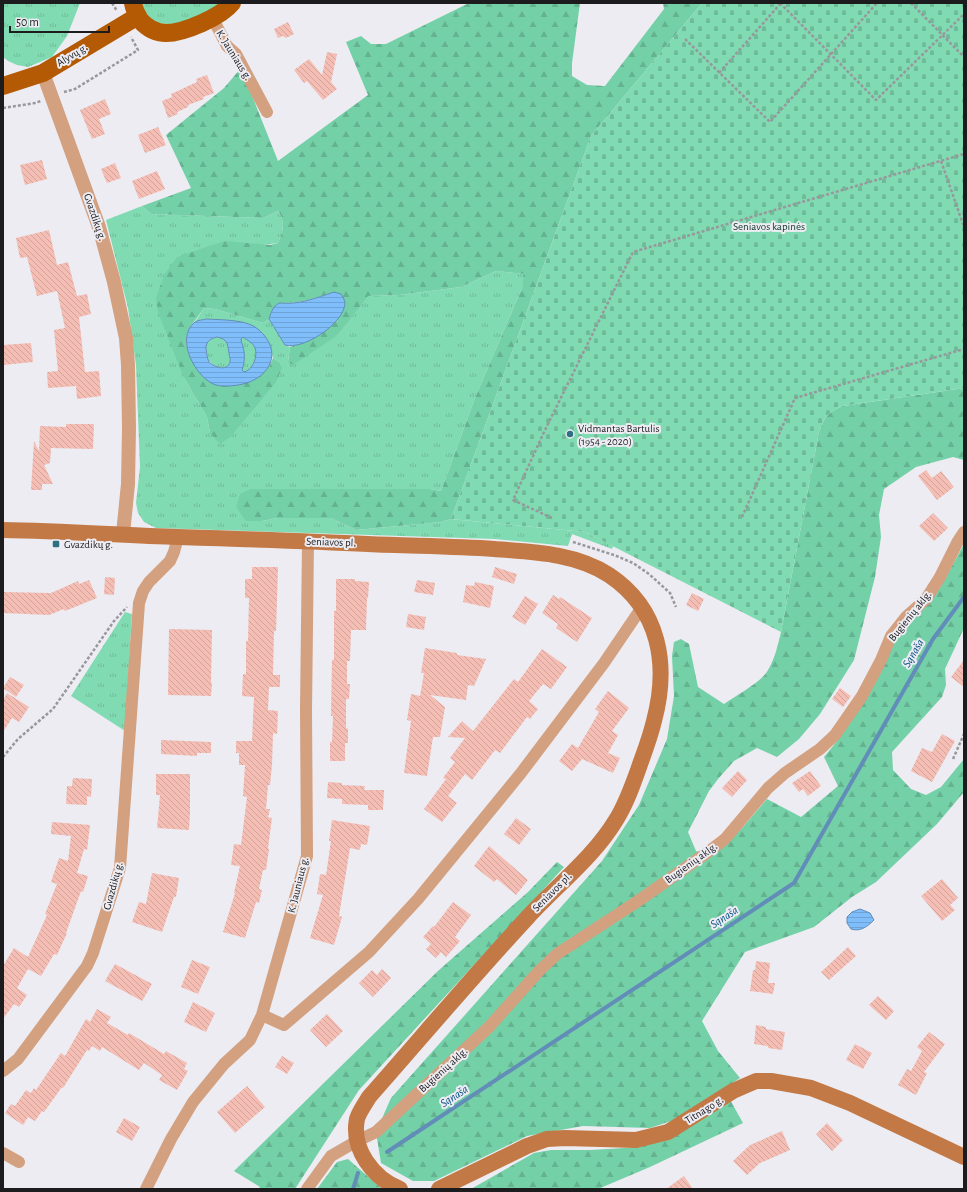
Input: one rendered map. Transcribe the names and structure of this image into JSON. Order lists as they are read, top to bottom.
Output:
{
  "streets": {
    "main road": ["Alyvų g.", "Seniavos pl.", "Titnago g."],
    "street": ["K. Jauniaus g.", "Gvazdikų g.", "Bugienių aklg."]
  },
  "crossings": [
    ["Alyvų g.", "Gvazdikų g."],
    ["K. Jauniaus g.", "Seniavos pl."],
    ["Gvazdikų g.", "Seniavos pl."],
    ["Seniavos pl.", "Bugienių aklg."]
  ],
  "water": ["Sąnaša"],
  "parks": ["Seniavos kapinės"],
  "places": {
    "other": ["Vidmantas Bartulis (1954 - 2020)"],
    "transit": ["Gvazdikų g."]
  },
  "scale_bar": "50 m"
}
